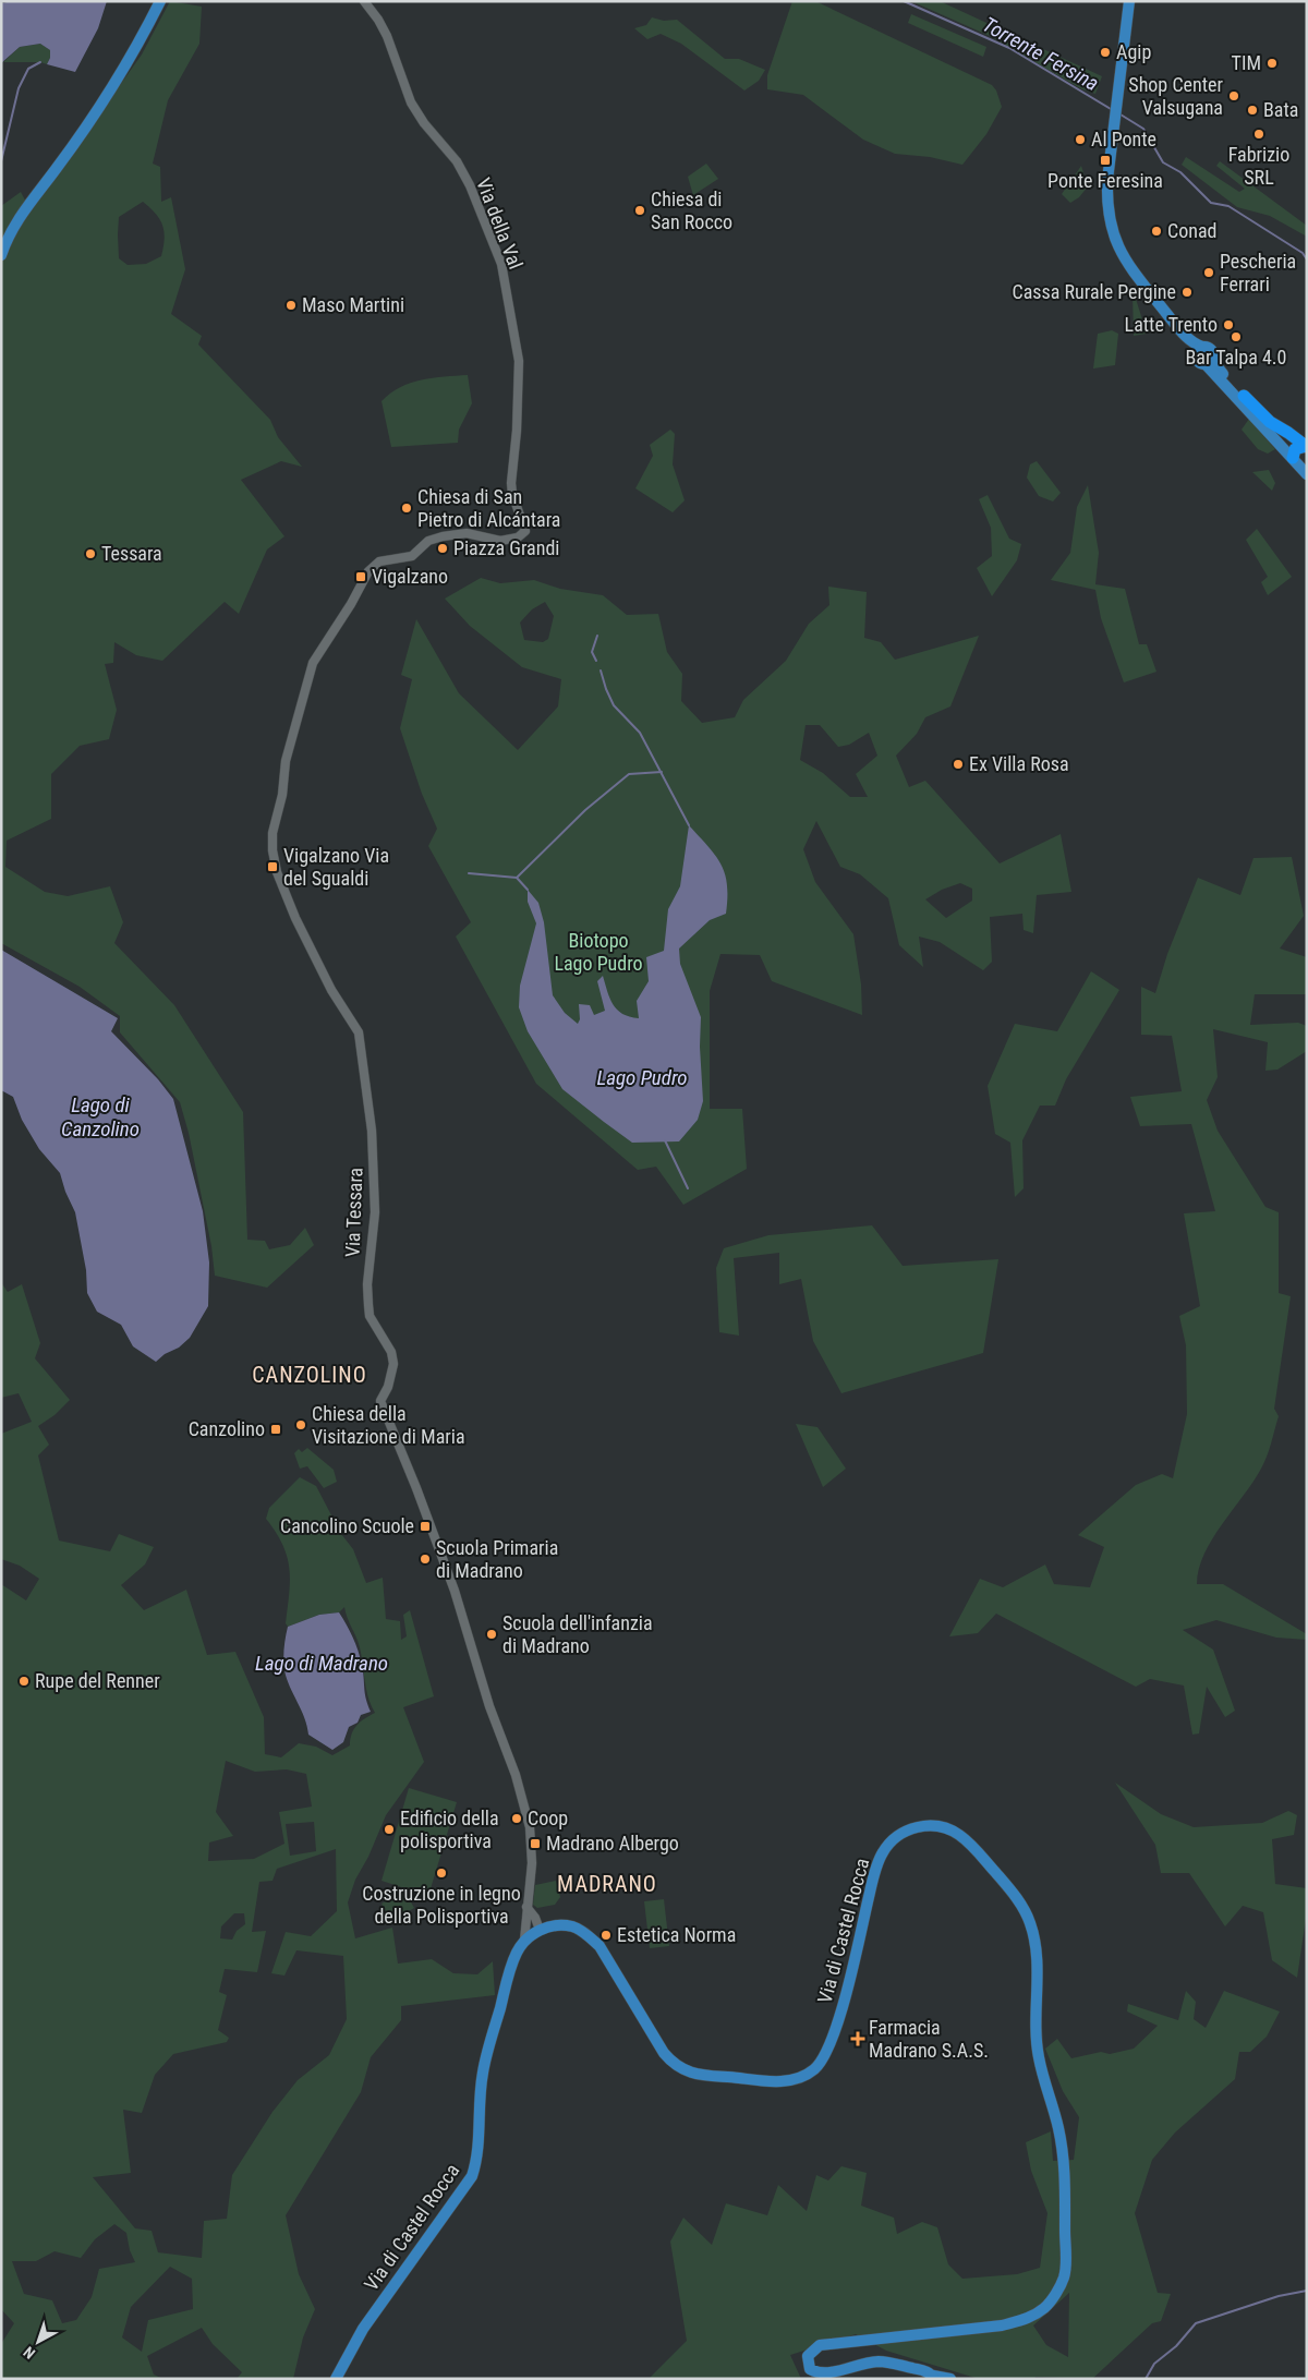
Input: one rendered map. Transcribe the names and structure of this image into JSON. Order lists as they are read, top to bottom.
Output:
{
  "streets": {
    "main road": ["Via di Castel Rocca"],
    "street": ["Via della Val", "Via Tessara"]
  },
  "crossings": [
    ["Via della Val", "Via Tessara"]
  ],
  "districts": ["CANZOLINO", "MADRANO"],
  "water": [
    "Torrente Fersina",
    "Lago Pudro",
    "Lago di Canzolino",
    "Lago di Madrano"
  ],
  "parks": ["Biotopo Lago Pudro"],
  "places": {
    "other": [
      "Agip",
      "TIM",
      "Shop Center Valsugana",
      "Bata",
      "Fabrizio SRL",
      "Al Ponte",
      "Chiesa di San Rocco",
      "Conad",
      "Pescheria Ferrari",
      "Cassa Rurale Pergine",
      "Maso Martini",
      "Latte Trento",
      "Bar Talpa 4.0",
      "Chiesa di San Pietro di Alcántara",
      "Piazza Grandi",
      "Tessara",
      "Ex Villa Rosa",
      "Chiesa della Visitazione di Maria",
      "Scuola Primaria di Madrano",
      "Scuola dell'infanzia di Madrano",
      "Rupe del Renner",
      "Coop",
      "Edificio della polisportiva",
      "Costruzione in legno della Polisportiva",
      "Estetica Norma"
    ],
    "transit": [
      "Ponte Feresina",
      "Vigalzano",
      "Vigalzano Via del Sgualdi",
      "Canzolino",
      "Cancolino Scuole",
      "Madrano Albergo"
    ],
    "health": ["Farmacia Madrano S.A.S."]
  },
  "north": "bottom left"
}
